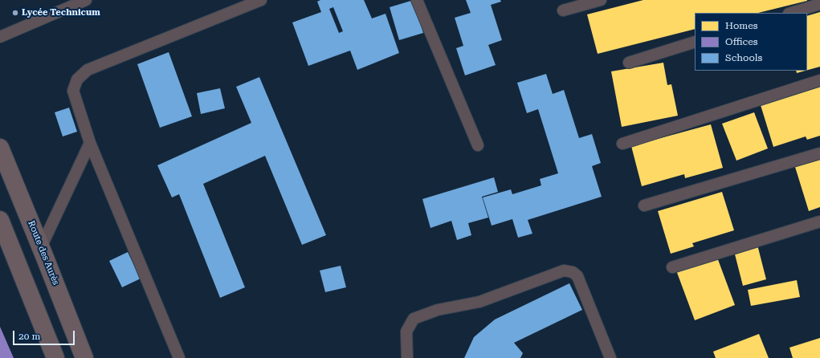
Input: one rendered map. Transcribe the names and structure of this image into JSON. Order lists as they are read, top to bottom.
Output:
{
  "streets": {
    "street": ["Route des Aurès"]
  },
  "places": ["Lycée Technicum"],
  "legend": ["Homes", "Offices", "Schools"],
  "scale_bar": "20 m"
}
